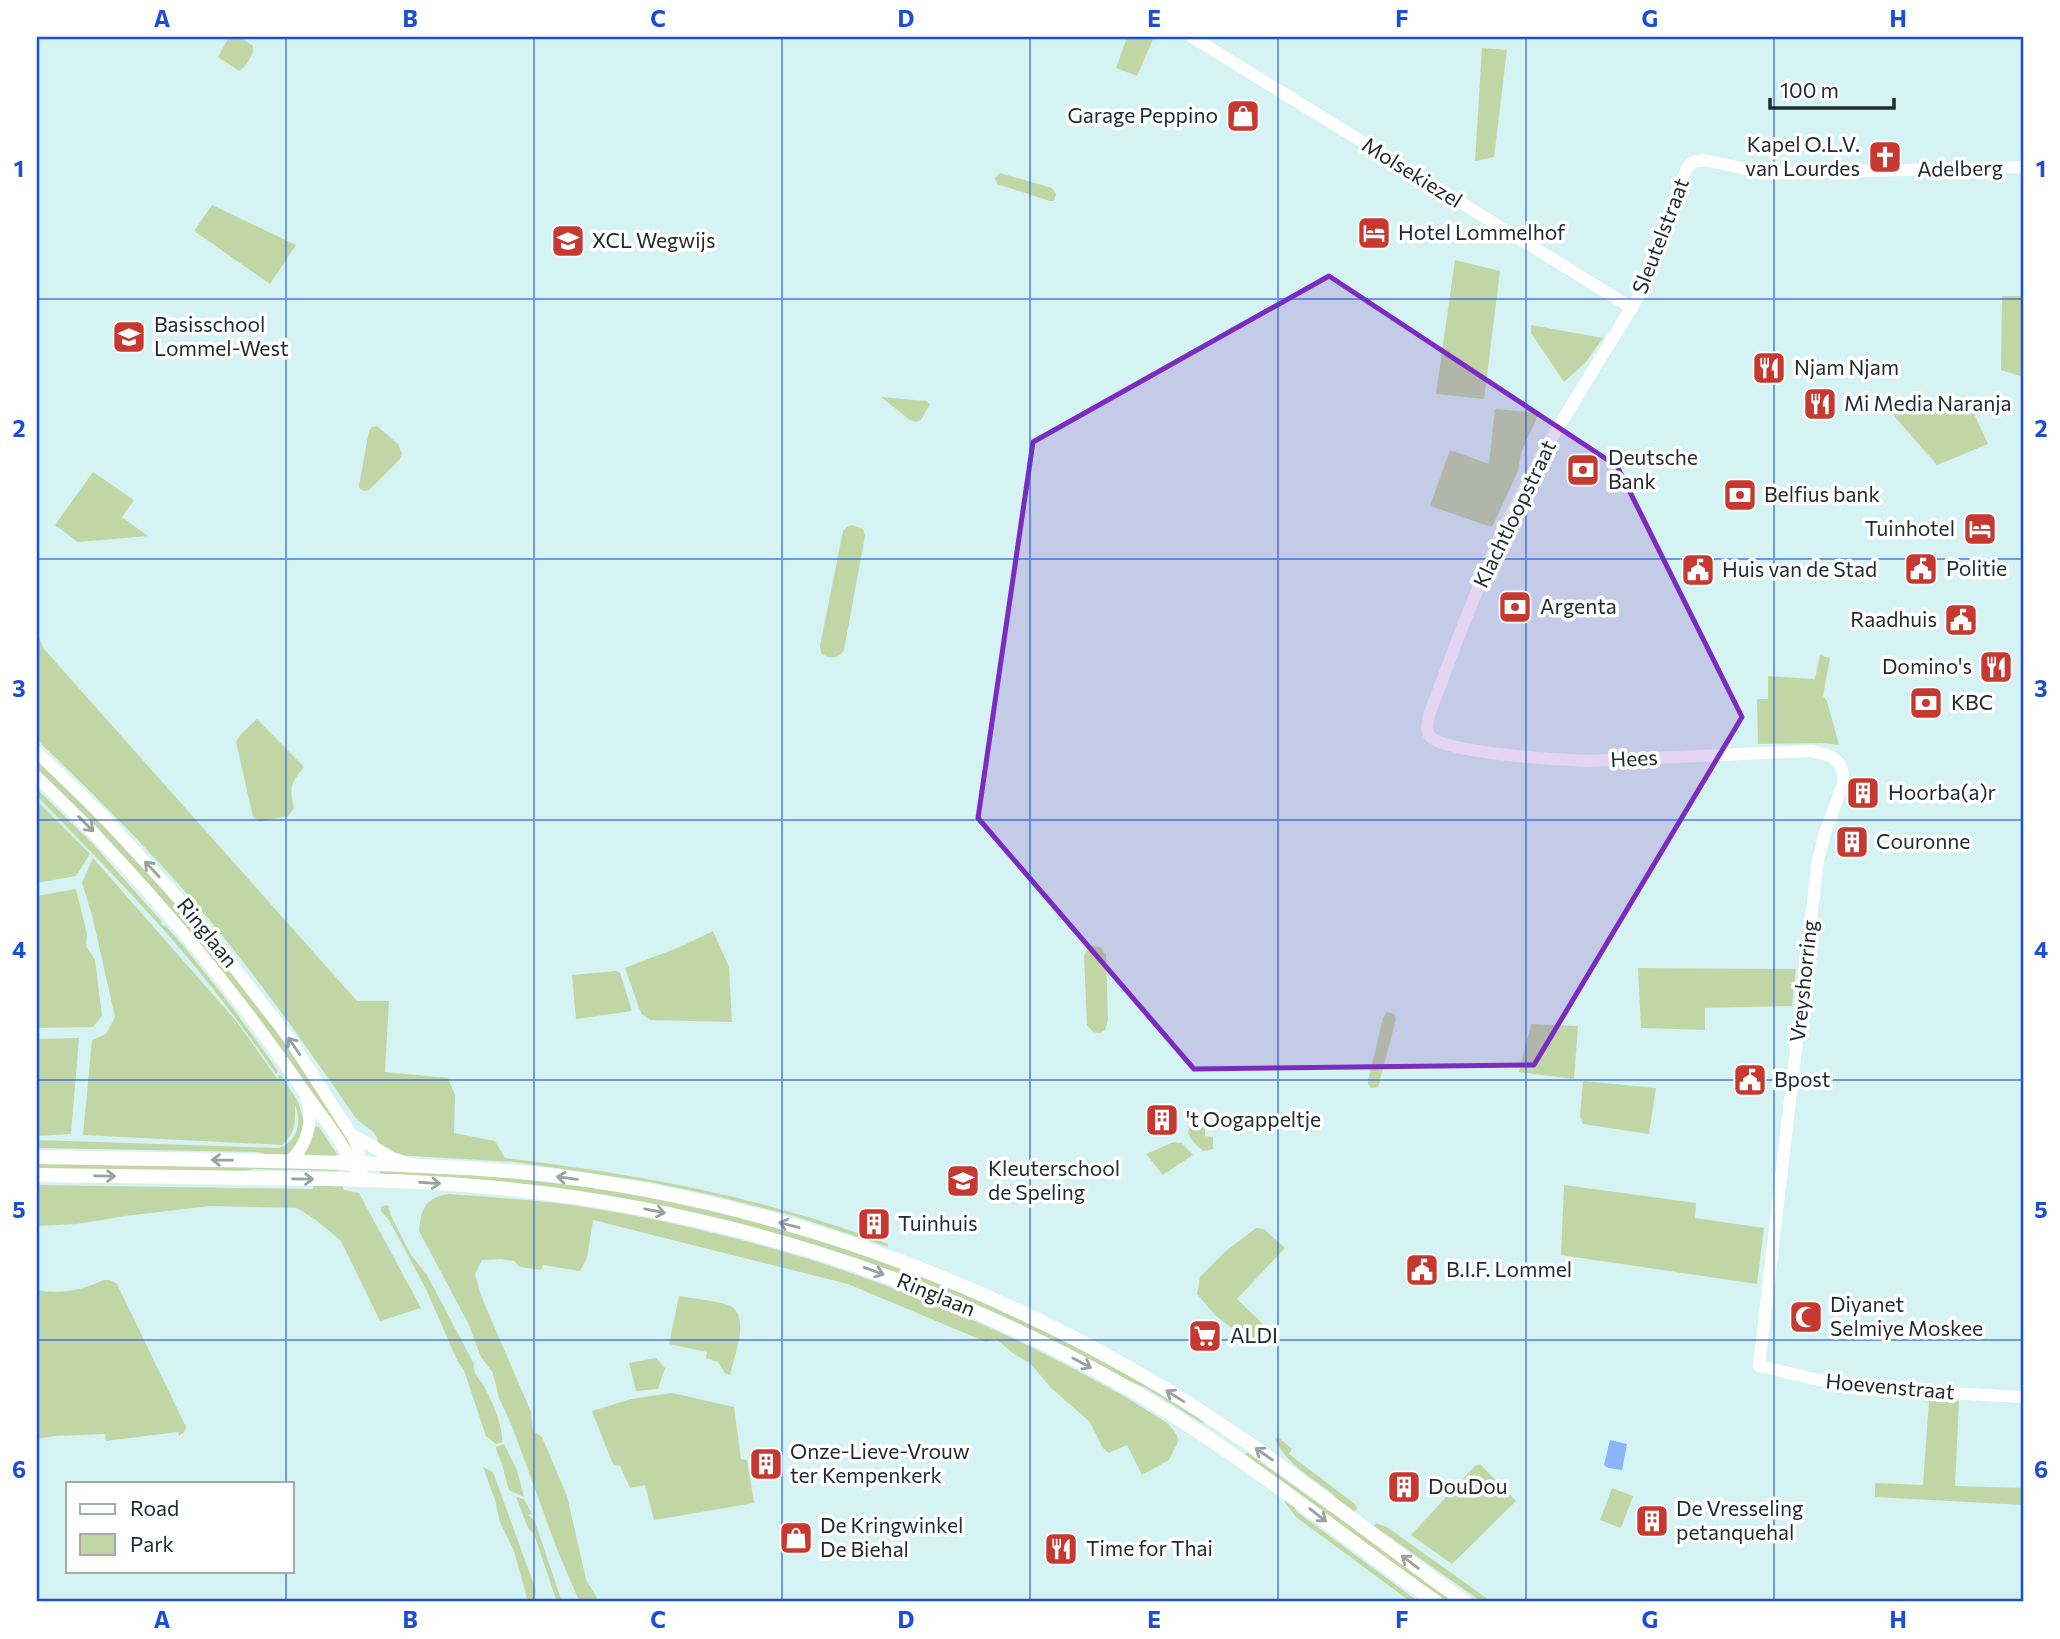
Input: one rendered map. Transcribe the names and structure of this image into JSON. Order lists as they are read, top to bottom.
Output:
{
  "streets": {
    "highway": ["Ringlaan"],
    "main road": [
      "Adelberg",
      "Molsekiezel",
      "Sleutelstraat",
      "Klachtloopstraat",
      "Hees",
      "Vreyshorring",
      "Hoevenstraat"
    ]
  },
  "crossings": [
    ["Adelberg", "Sleutelstraat"],
    ["Molsekiezel", "Sleutelstraat"],
    ["Molsekiezel", "Klachtloopstraat"],
    ["Sleutelstraat", "Klachtloopstraat"],
    ["Klachtloopstraat", "Hees"],
    ["Hees", "Vreyshorring"],
    ["Vreyshorring", "Hoevenstraat"]
  ],
  "places": {
    "shop": ["Garage Peppino", "De Kringwinkel De Biehal"],
    "church": ["Kapel O.L.V. van Lourdes"],
    "hotel": ["Hotel Lommelhof", "Tuinhotel"],
    "school or university": ["XCL Wegwijs", "Basisschool Lommel-West", "Kleuterschool de Speling"],
    "restaurant": [
      "Njam Njam",
      "Mi Media Naranja",
      "Domino's",
      "Time for Thai"
    ],
    "bank": [
      "Deutsche Bank",
      "Belfius bank",
      "Argenta",
      "KBC"
    ],
    "public building": [
      "Politie",
      "Huis van de Stad",
      "Raadhuis",
      "Bpost",
      "B.I.F. Lommel"
    ],
    "building": [
      "Hoorba(a)r",
      "Couronne",
      "'t Oogappeltje",
      "Tuinhuis",
      "Onze-Lieve-Vrouw ter Kempenkerk",
      "DouDou",
      "De Vresseling petanquehal"
    ],
    "mosque": ["Diyanet Selmiye Moskee"],
    "supermarket": ["ALDI"]
  },
  "legend": ["Road", "Park"],
  "scale_bar": "100 m",
  "grid": {
    "columns": [
      "A",
      "B",
      "C",
      "D",
      "E",
      "F",
      "G",
      "H"
    ],
    "rows": [
      "1",
      "2",
      "3",
      "4",
      "5",
      "6"
    ]
  }
}
